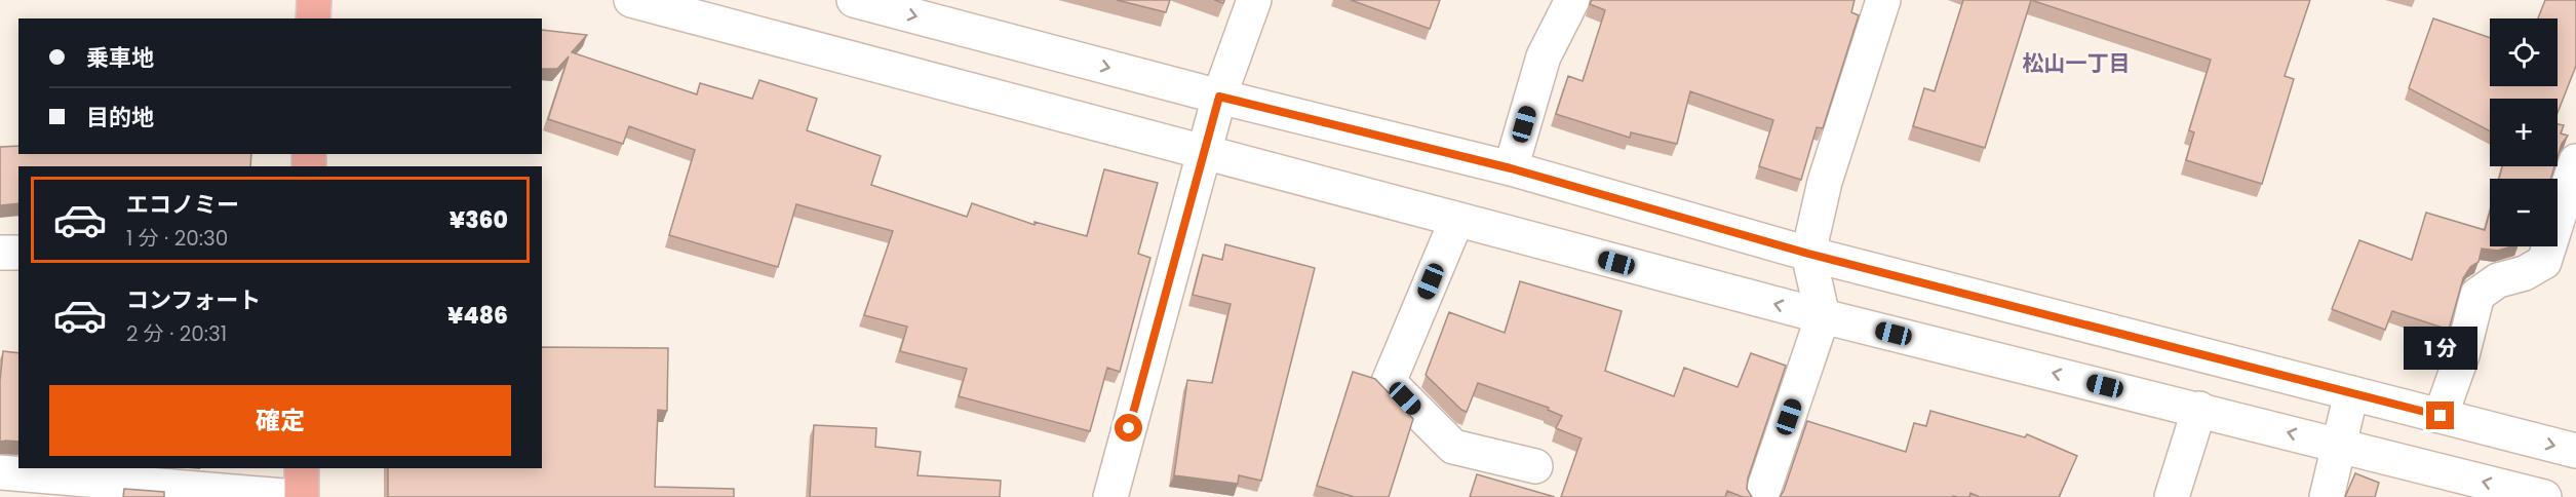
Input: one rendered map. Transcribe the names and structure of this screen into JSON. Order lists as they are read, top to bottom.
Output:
{
  "districts": ["松山一丁目"],
  "page": {
    "map_buttons": ["+", "−"],
    "banner": ["乗車地", "目的地"],
    "list": [
      {
        "name": "エコノミー",
        "note": "1 分 · 20:30",
        "value": "¥360"
      },
      {
        "name": "コンフォート",
        "note": "2 分 · 20:31",
        "value": "¥486"
      }
    ],
    "bubble": "1 分",
    "buttons": "確定"
  }
}
